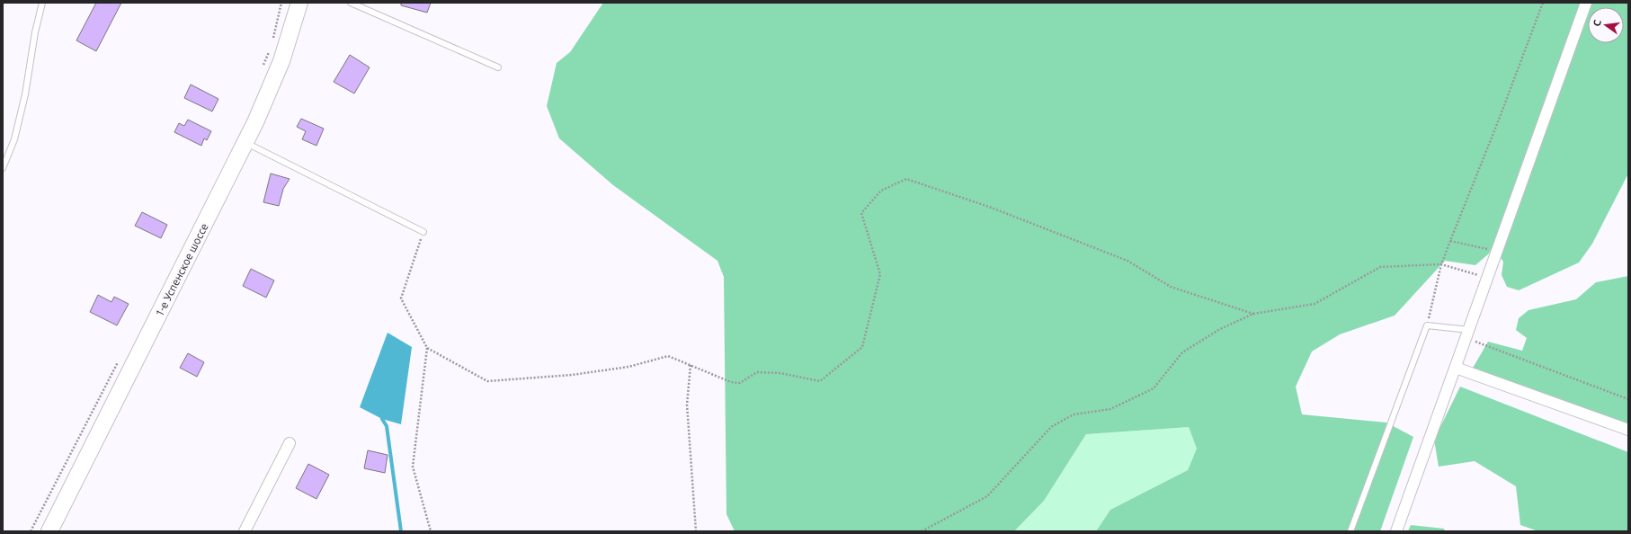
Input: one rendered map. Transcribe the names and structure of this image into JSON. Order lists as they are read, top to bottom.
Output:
{
  "streets": {
    "main road": ["1-е Успенское шоссе"]
  },
  "north": "left"
}
